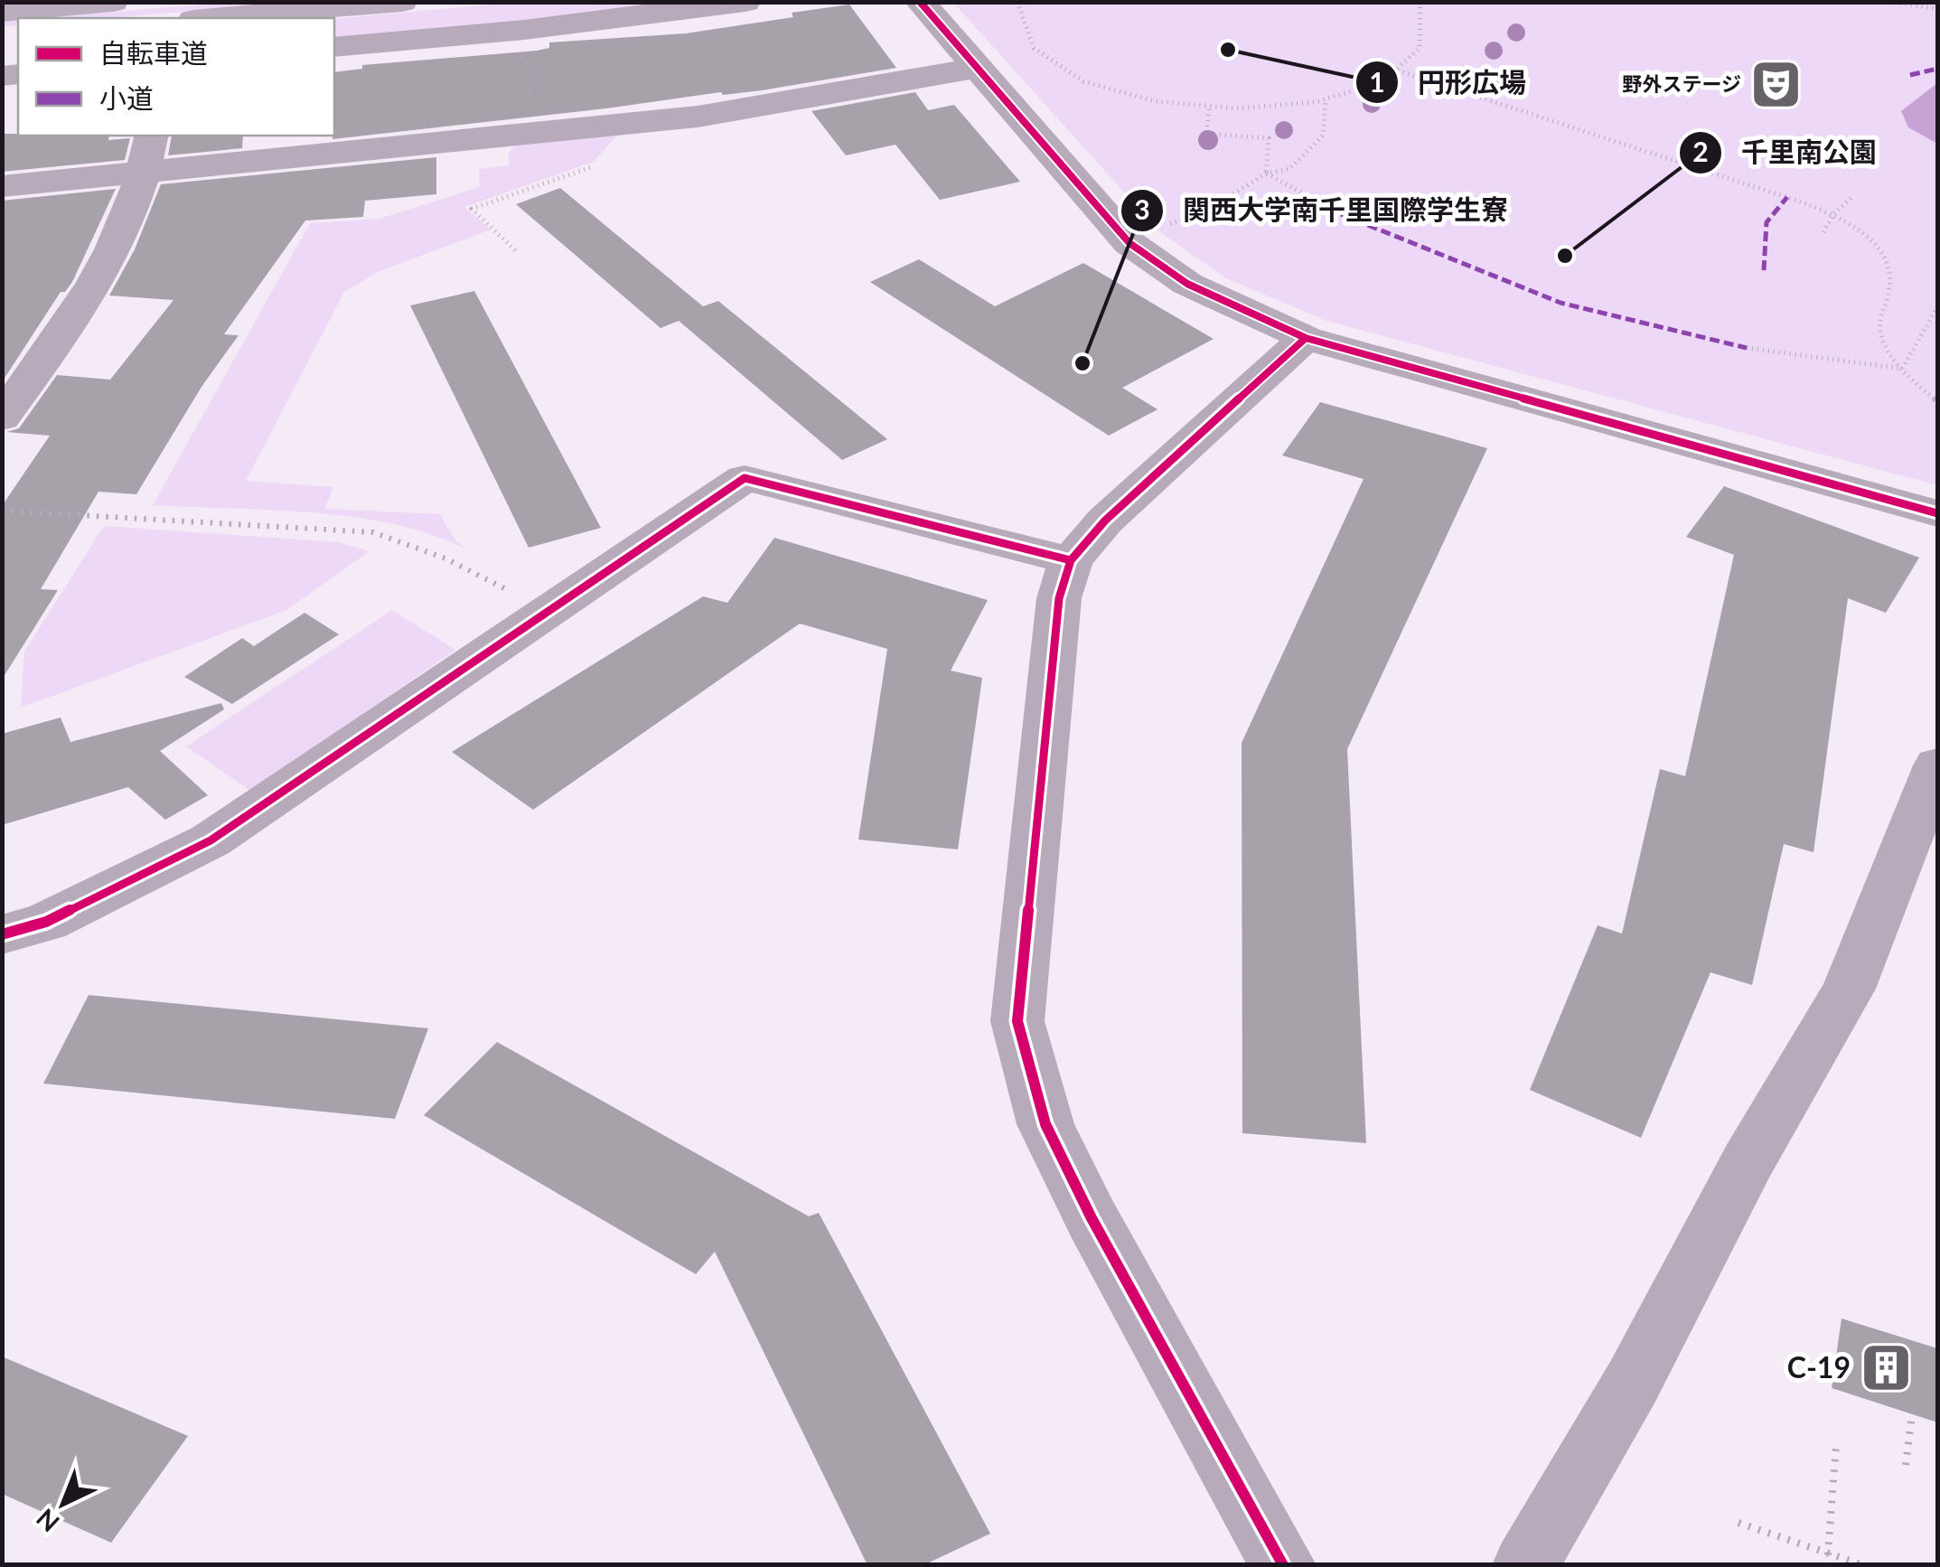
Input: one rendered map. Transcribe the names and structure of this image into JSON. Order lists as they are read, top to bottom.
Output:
{
  "places": {
    "other": ["円形広場", "千里南公園", "関西大学南千里国際学生寮"],
    "theatre": ["野外ステージ"],
    "building": ["C-19"]
  },
  "legend": ["自転車道", "小道"],
  "north": "bottom left"
}
